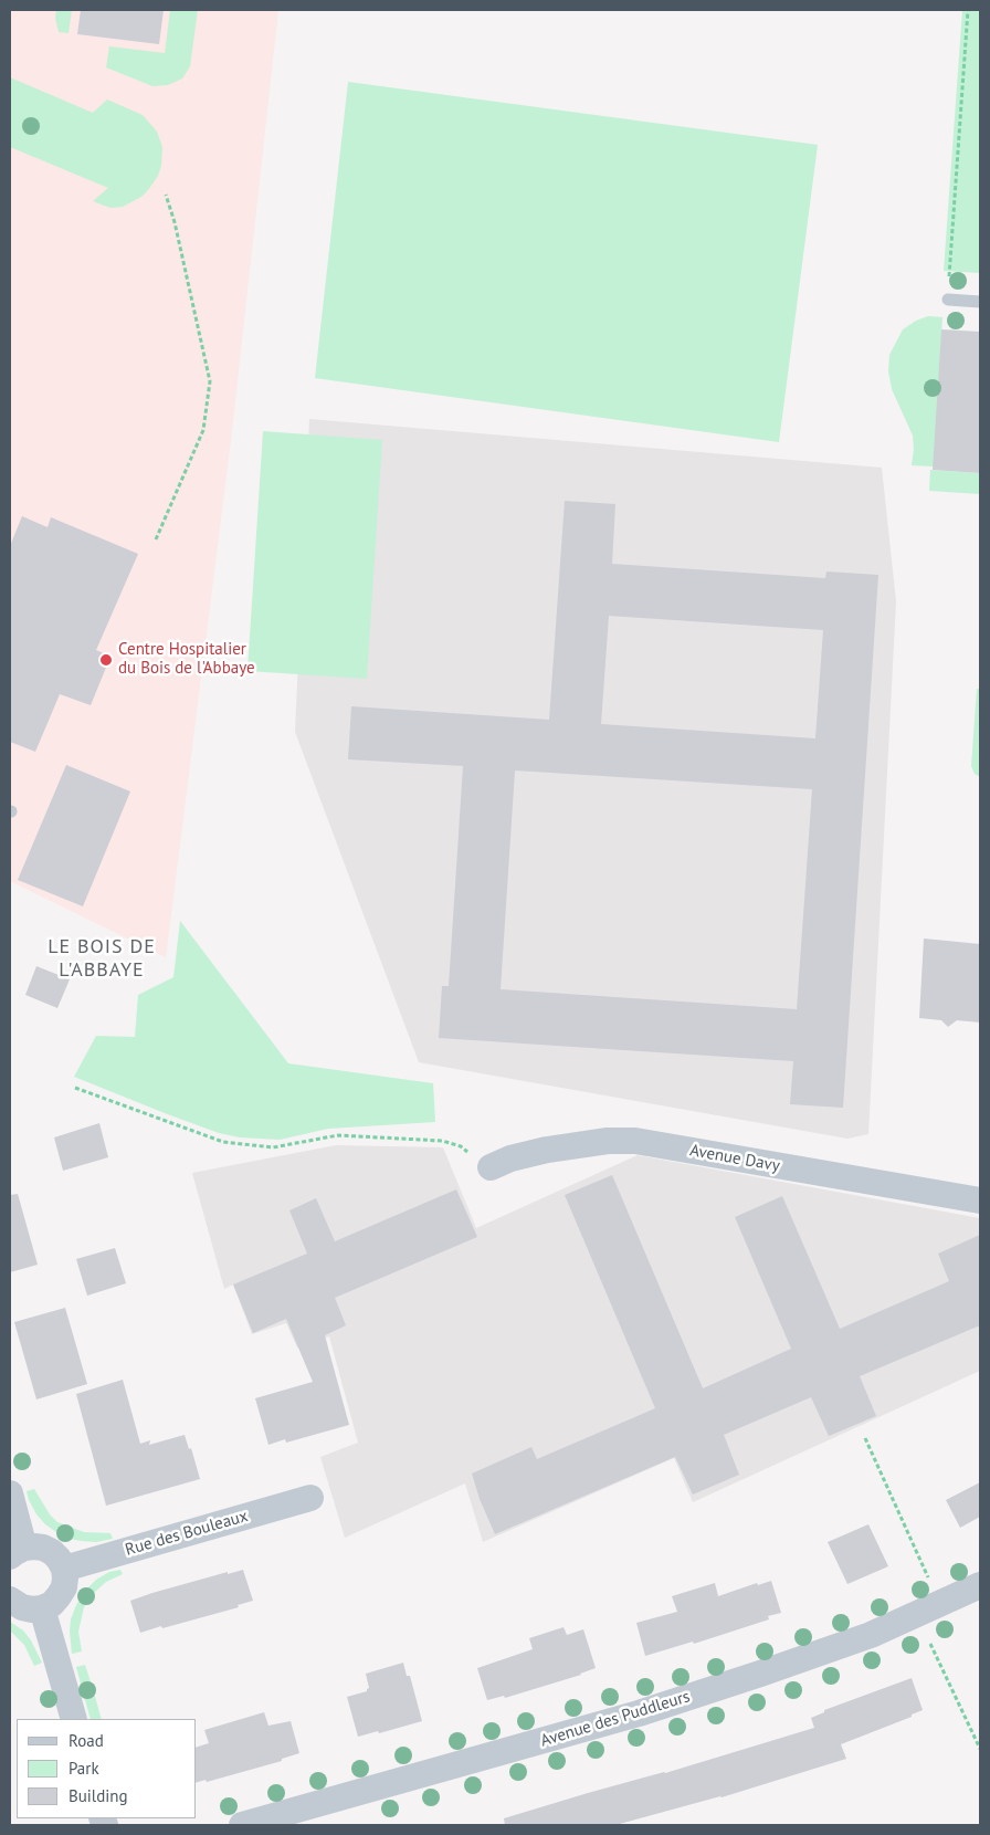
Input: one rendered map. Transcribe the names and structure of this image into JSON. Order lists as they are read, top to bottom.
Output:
{
  "streets": {
    "street": ["Avenue Davy", "Rue des Bouleaux", "Avenue des Puddleurs"]
  },
  "districts": ["LE BOIS DE L'ABBAYE"],
  "places": ["Centre Hospitalier du Bois de l'Abbaye"],
  "legend": ["Road", "Park", "Building"]
}
